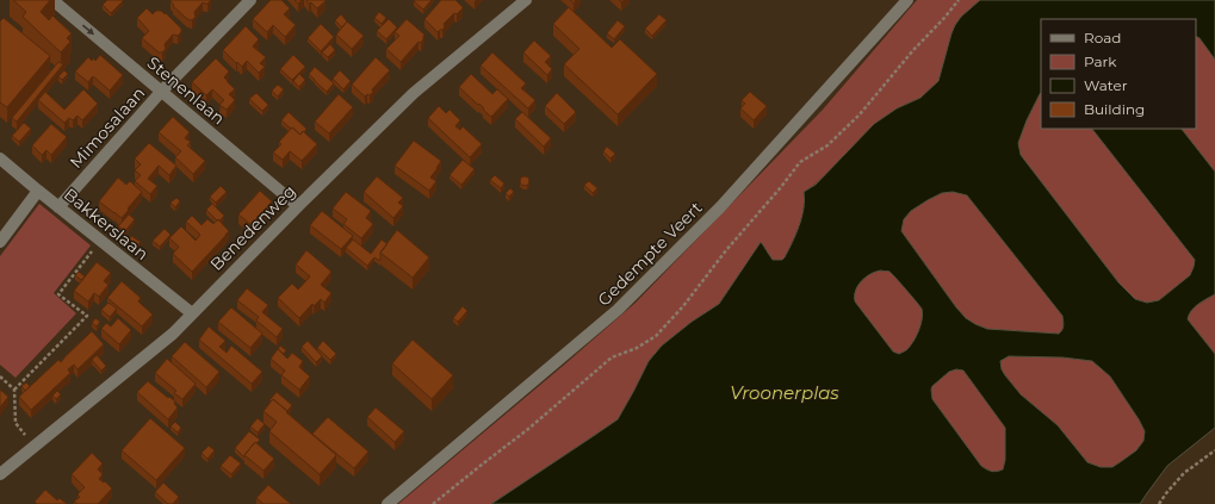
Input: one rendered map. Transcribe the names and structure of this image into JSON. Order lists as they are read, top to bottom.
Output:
{
  "streets": {
    "street": [
      "Stenenlaan",
      "Mimosalaan",
      "Bakkerslaan",
      "Benedenweg",
      "Gedempte Veert"
    ]
  },
  "crossings": [
    ["Stenenlaan", "Mimosalaan"],
    ["Stenenlaan", "Benedenweg"],
    ["Mimosalaan", "Bakkerslaan"],
    ["Bakkerslaan", "Benedenweg"]
  ],
  "one_way": ["Stenenlaan"],
  "water": ["Vroonerplas"],
  "legend": [
    "Road",
    "Park",
    "Water",
    "Building"
  ]
}
